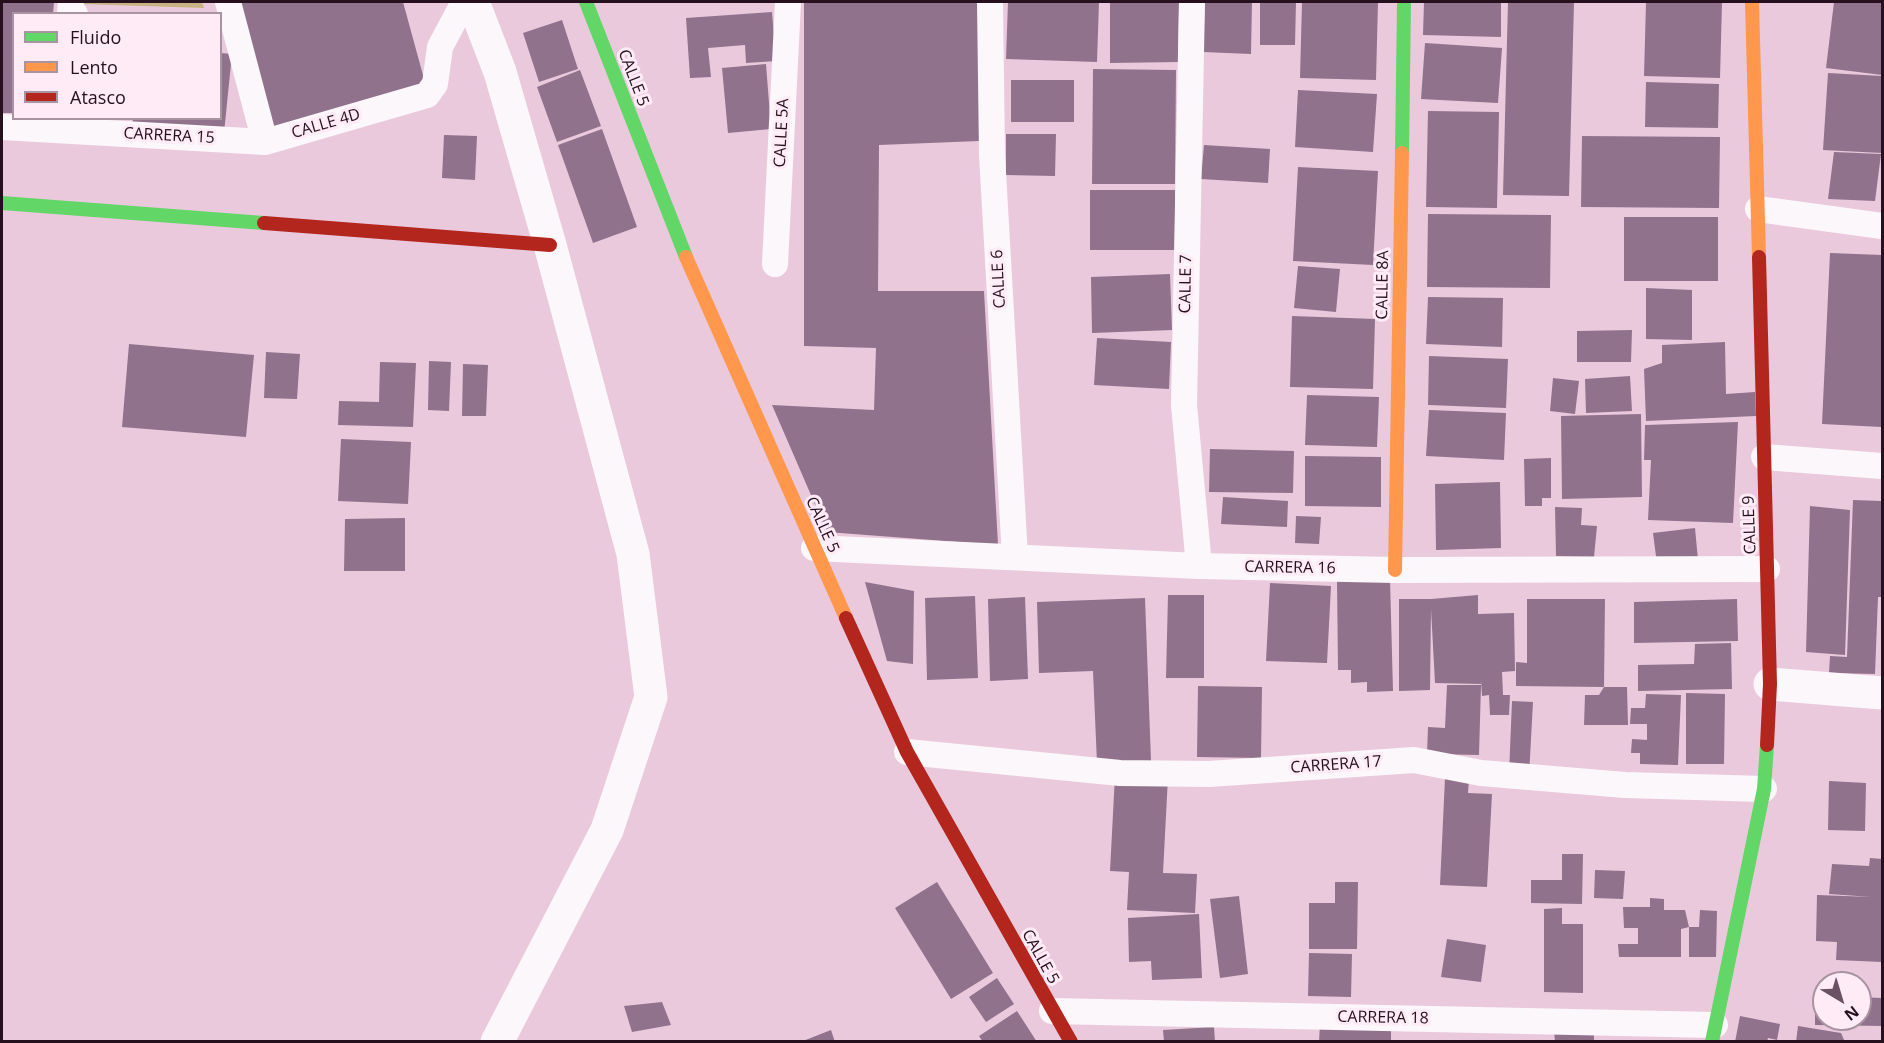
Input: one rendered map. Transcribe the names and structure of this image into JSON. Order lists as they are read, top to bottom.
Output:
{
  "streets": {
    "street": ["CALLE 5", "CALLE 8A", "CALLE 9"],
    "lane": [
      "CALLE 4D",
      "CALLE 5A",
      "CARRERA 15",
      "CALLE 6",
      "CALLE 7",
      "CARRERA 16",
      "CARRERA 17",
      "CARRERA 18"
    ]
  },
  "crossings": [
    ["CALLE 5", "CARRERA 16"],
    ["CALLE 5", "CARRERA 17"],
    ["CALLE 5", "CARRERA 18"],
    ["CALLE 4D", "CARRERA 15"],
    ["CALLE 6", "CARRERA 16"],
    ["CALLE 7", "CARRERA 16"],
    ["CALLE 8A", "CARRERA 16"],
    ["CALLE 9", "CARRERA 16"],
    ["CALLE 9", "CARRERA 17"],
    ["CALLE 9", "CARRERA 18"]
  ],
  "legend": ["Fluido", "Lento", "Atasco"],
  "north": "bottom right"
}
